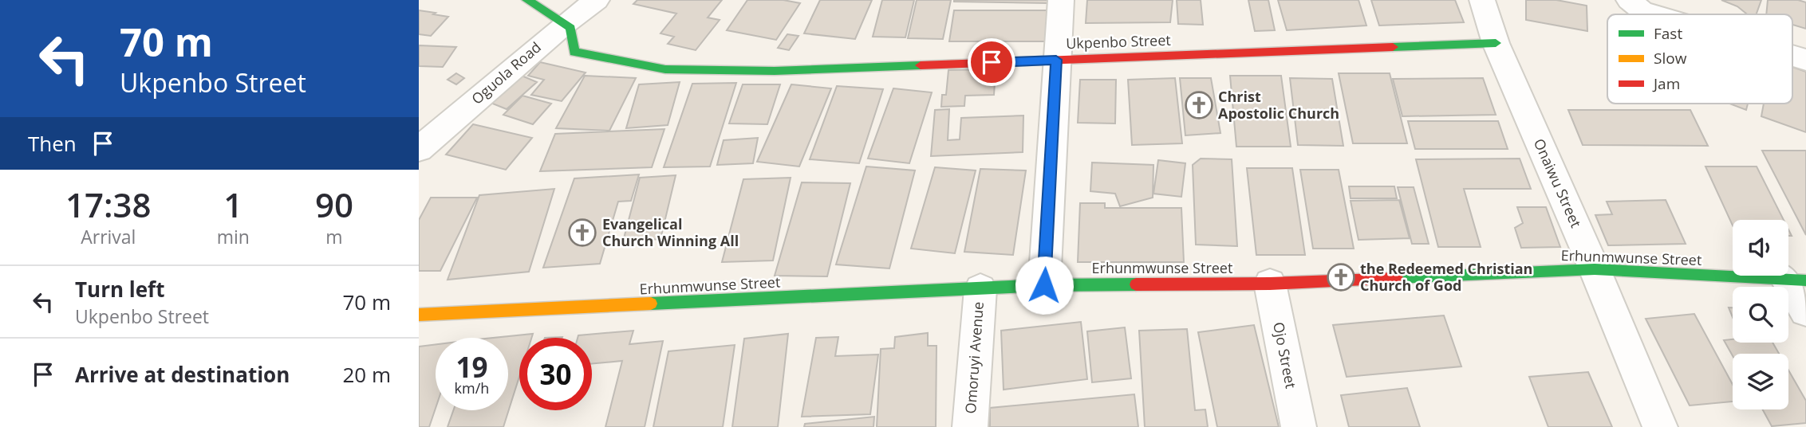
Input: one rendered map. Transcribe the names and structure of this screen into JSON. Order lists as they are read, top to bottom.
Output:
{
  "streets": {
    "street": [
      "Ukpenbo Street",
      "Oguola Road",
      "Onaiwu Street",
      "Erhunmwunse Street",
      "Ojo Street",
      "Omoruyi Avenue"
    ]
  },
  "crossings": [
    ["Ukpenbo Street", "Oguola Road"],
    ["Ukpenbo Street", "Onaiwu Street"],
    ["Onaiwu Street", "Erhunmwunse Street"],
    ["Erhunmwunse Street", "Ojo Street"],
    ["Erhunmwunse Street", "Omoruyi Avenue"]
  ],
  "places": {
    "church": ["Christ Apostolic Church", "Evangelical Church Winning All", "the Redeemed Christian Church of God"]
  },
  "legend": ["Fast", "Slow", "Jam"],
  "page": {
    "turn": ["70 m", "Ukpenbo Street"],
    "then": "Then",
    "eta": [
      "17:38",
      "Arrival",
      "1",
      "min",
      "90",
      "m"
    ],
    "list": [
      {
        "name": "Turn left",
        "note": "Ukpenbo Street",
        "value": "70 m"
      },
      {
        "name": "Arrive at destination",
        "value": "20 m"
      }
    ],
    "speed": "19 km/h",
    "limit": "30"
  }
}
